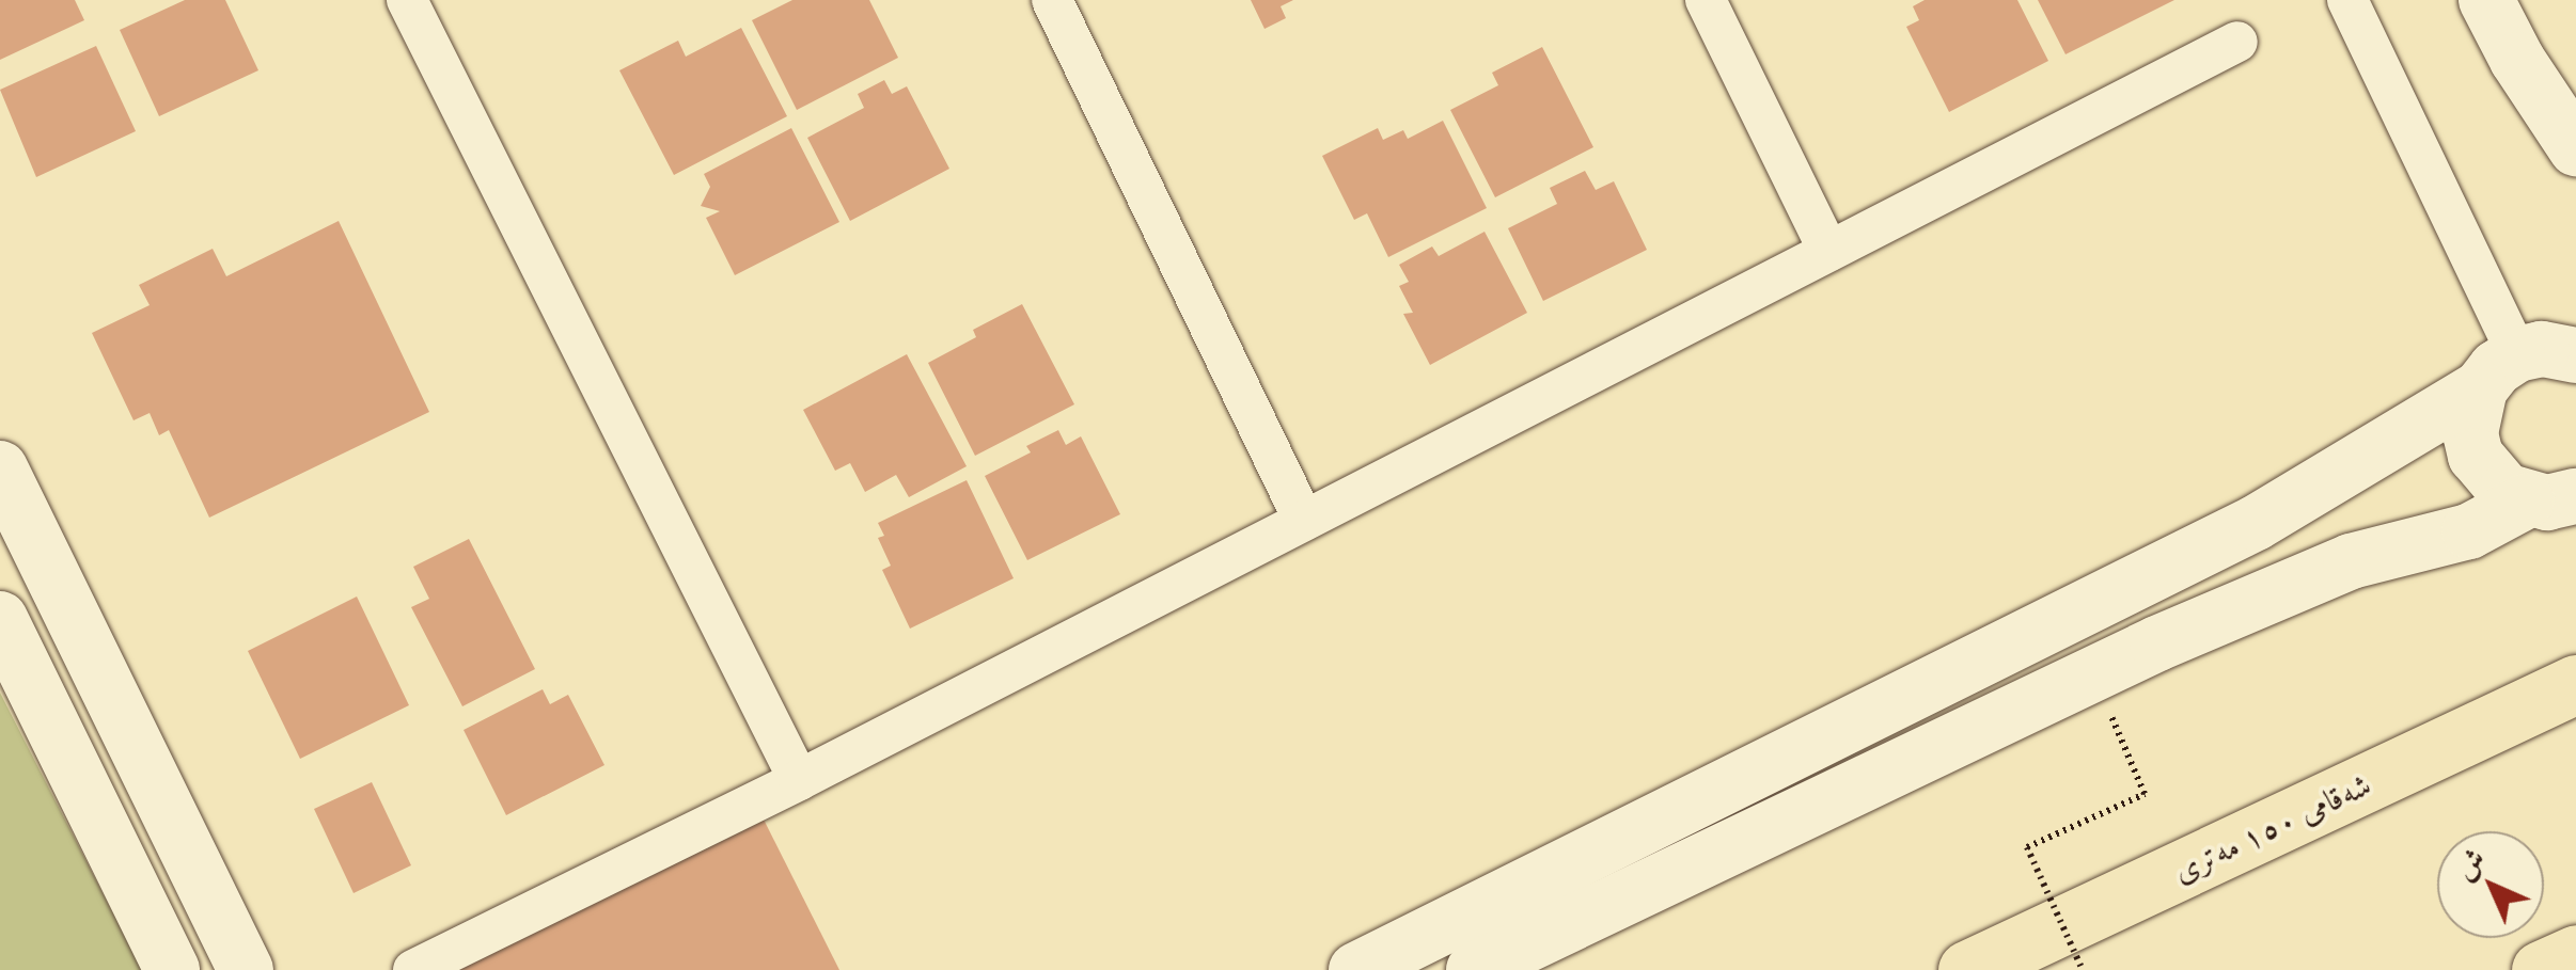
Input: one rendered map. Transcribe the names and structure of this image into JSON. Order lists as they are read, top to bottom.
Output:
{
  "streets": {
    "highway": ["شەقامی ١٥٠ مەتری"]
  },
  "north": "top left"
}
